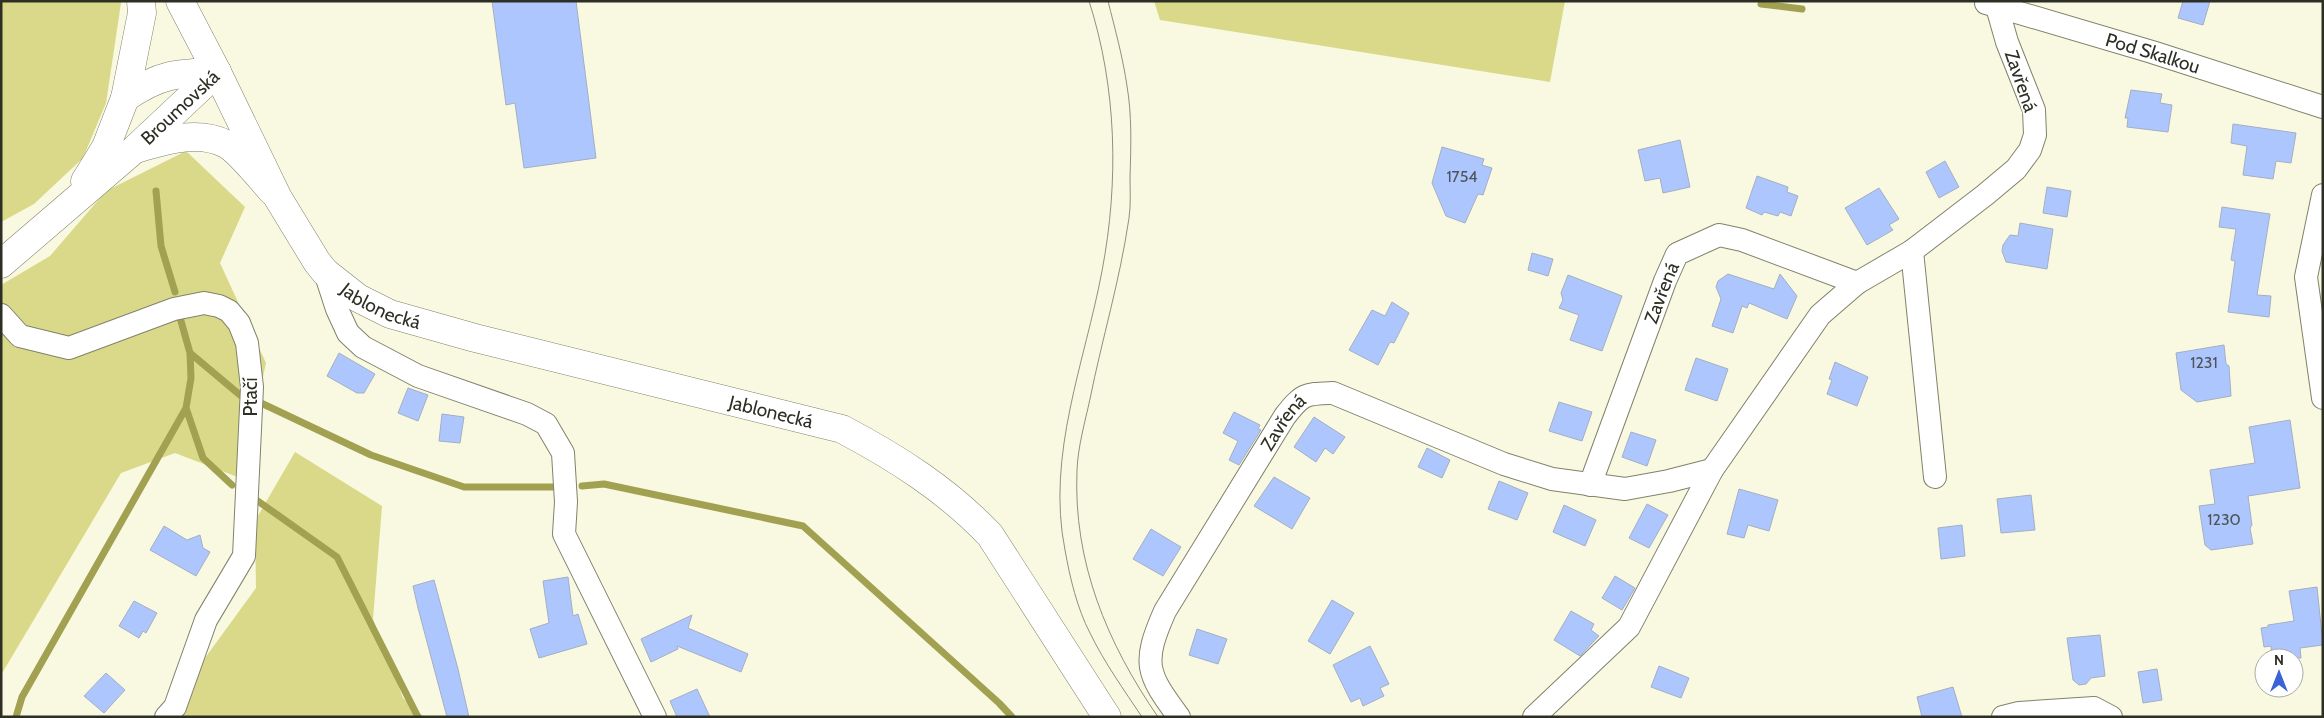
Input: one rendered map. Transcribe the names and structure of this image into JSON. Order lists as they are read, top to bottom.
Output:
{
  "streets": {
    "main road": ["Broumovská", "Jablonecká"],
    "street": ["Pod Skalkou", "Zavřená", "Ptačí"]
  },
  "crossings": [
    ["Pod Skalkou", "Zavřená"],
    ["Broumovská", "Jablonecká"]
  ],
  "house_numbers": ["1754", "1231", "1230"],
  "north": "top"
}
